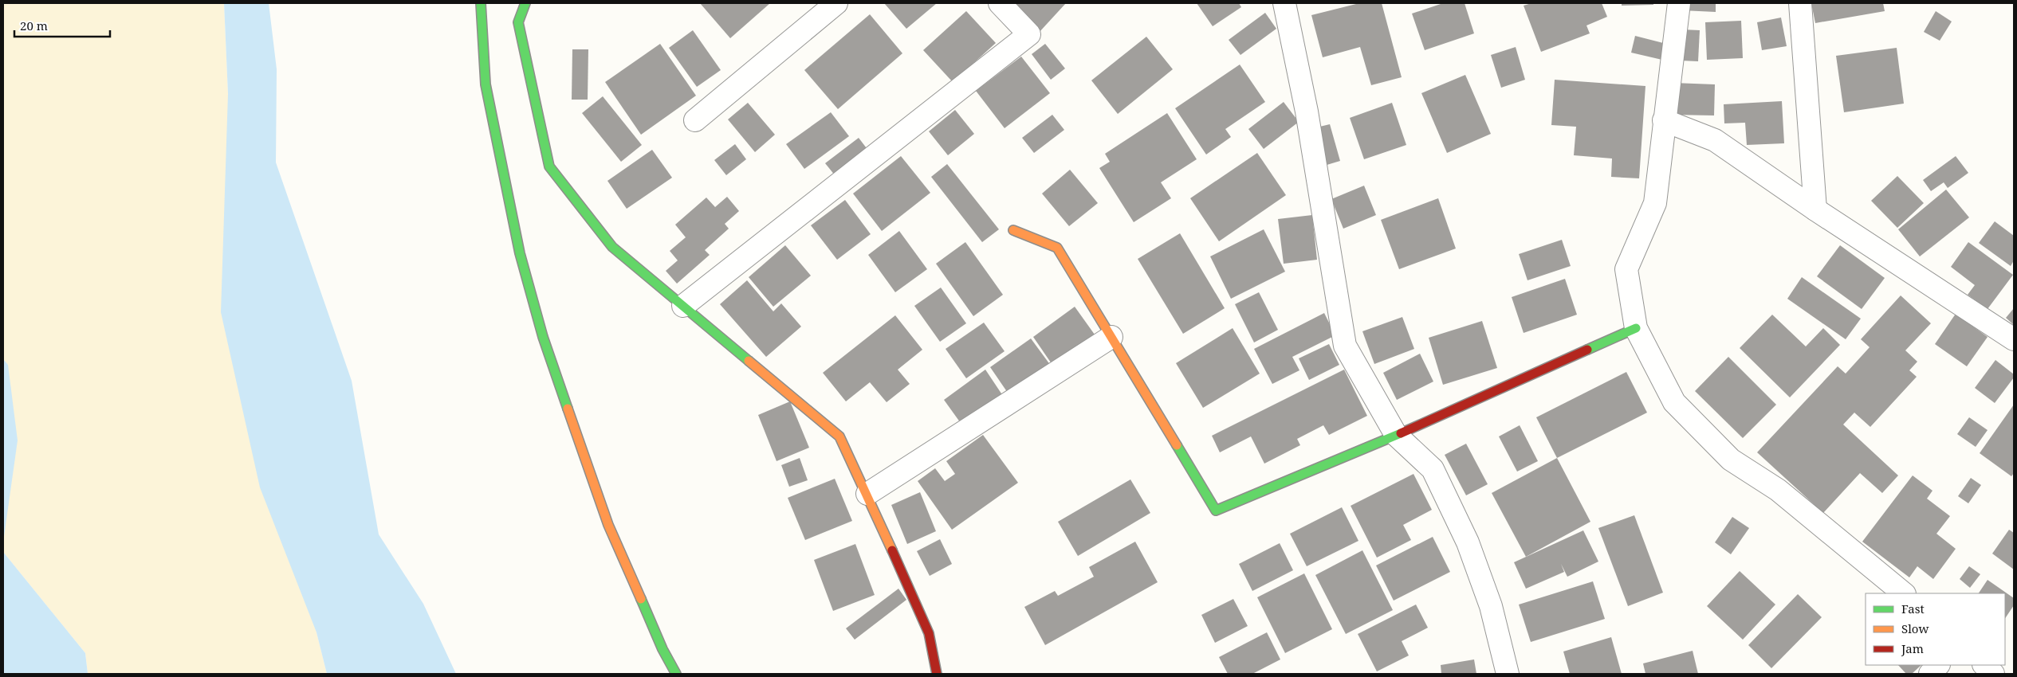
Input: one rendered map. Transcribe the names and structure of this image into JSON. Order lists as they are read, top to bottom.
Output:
{
  "legend": ["Fast", "Slow", "Jam"],
  "scale_bar": "20 m"
}
